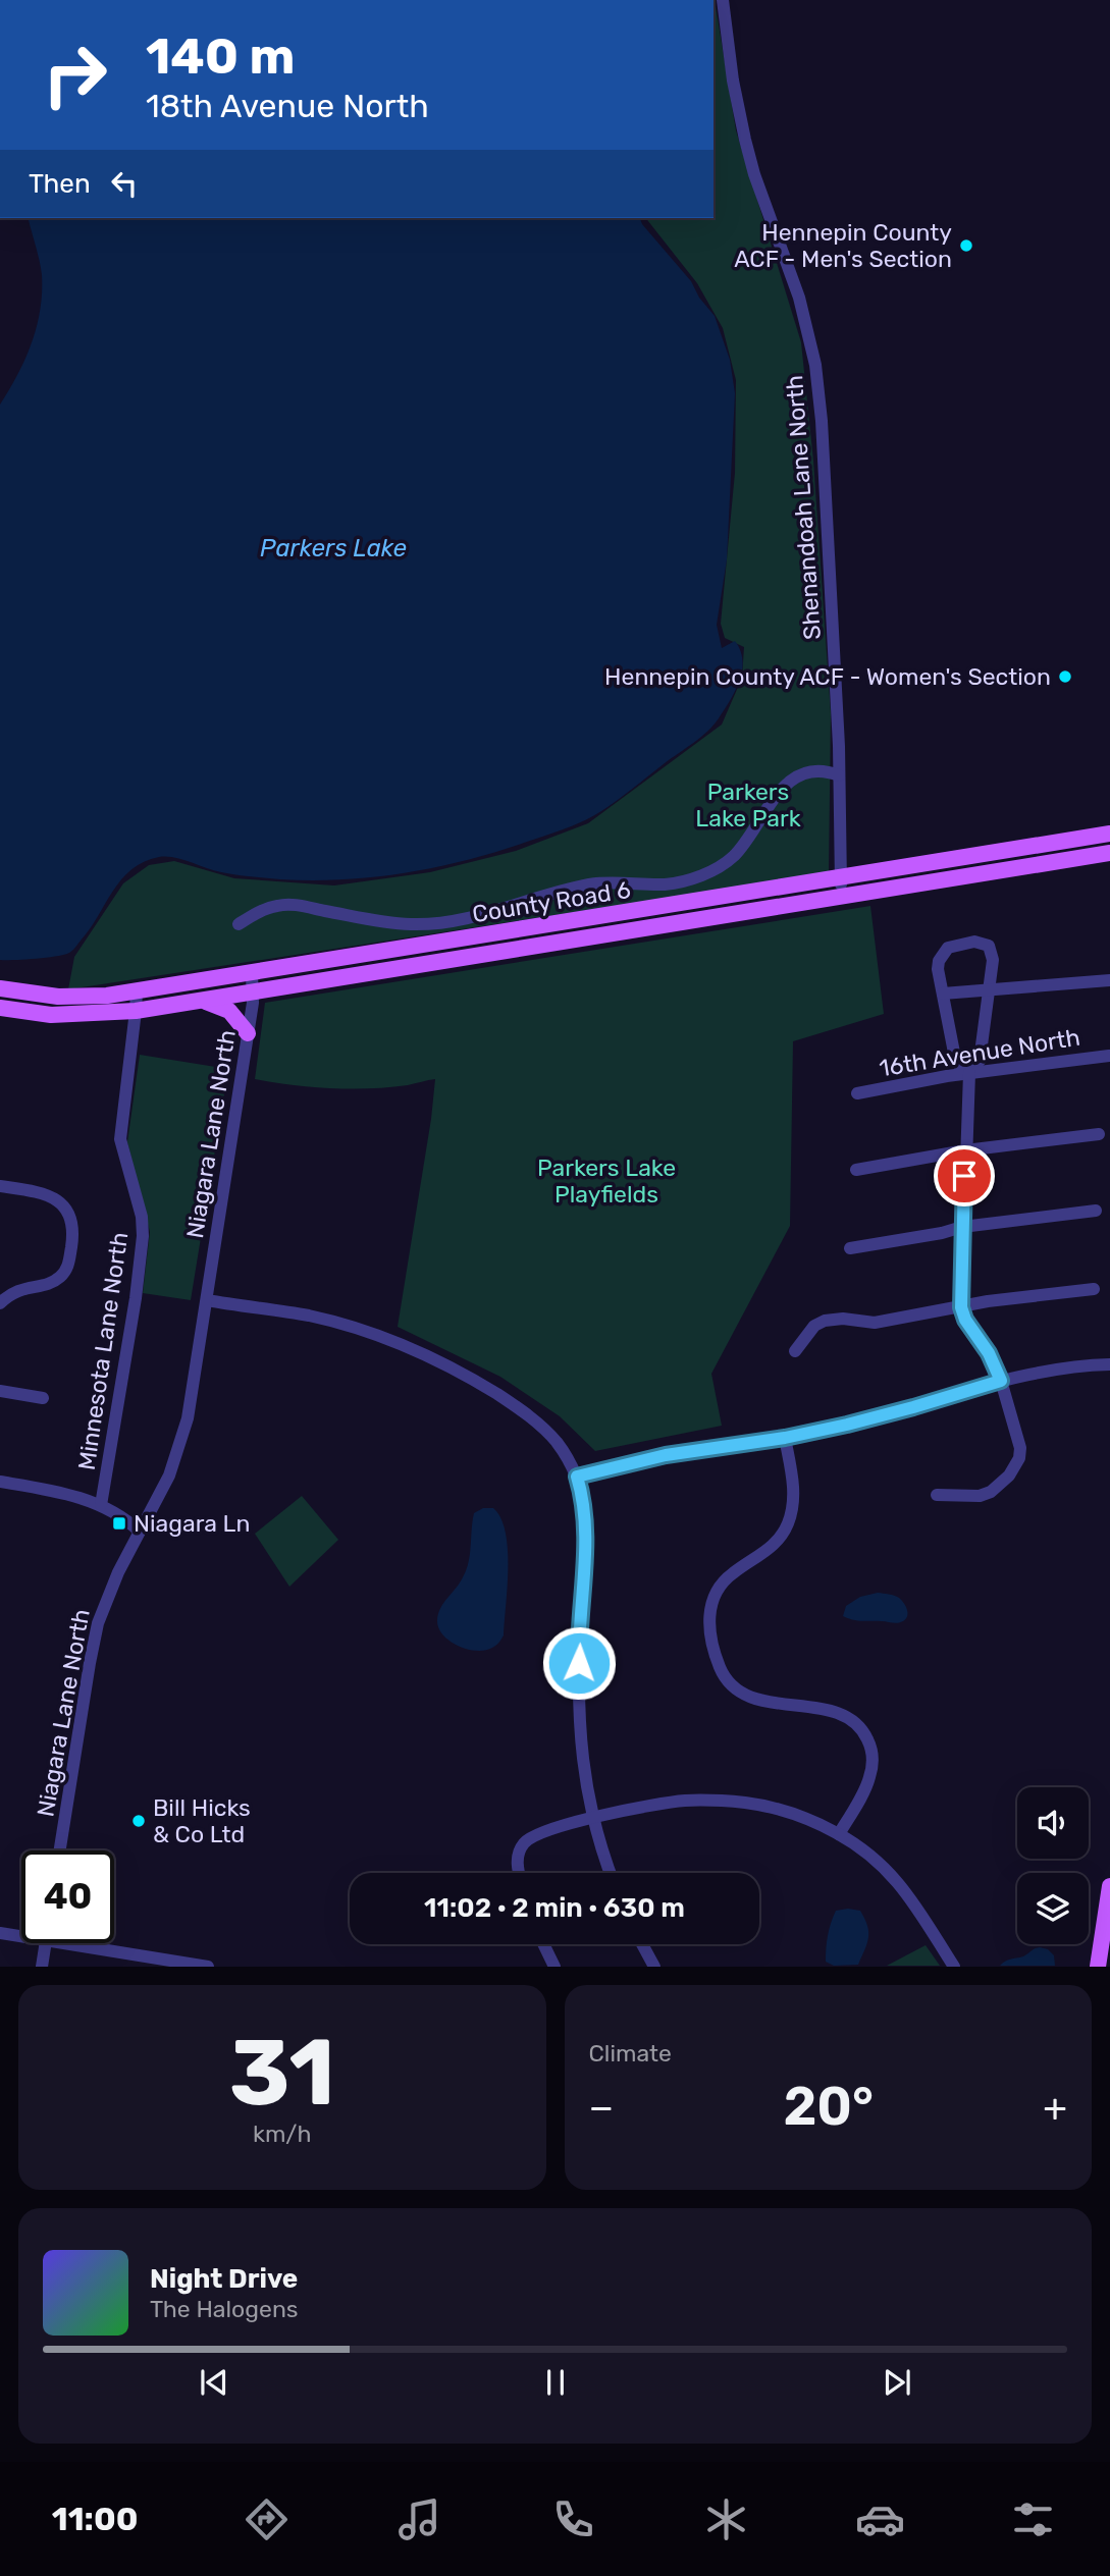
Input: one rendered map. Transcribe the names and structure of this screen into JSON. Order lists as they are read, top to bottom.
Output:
{
  "streets": {
    "main road": ["County Road 6"],
    "street": [
      "Shenandoah Lane North",
      "16th Avenue North",
      "Niagara Lane North",
      "Minnesota Lane North"
    ]
  },
  "crossings": [
    ["Shenandoah Lane North", "County Road 6"],
    ["County Road 6", "Niagara Lane North"],
    ["County Road 6", "Minnesota Lane North"]
  ],
  "water": ["Parkers Lake"],
  "parks": ["Parkers Lake Park", "Parkers Lake Playfields"],
  "places": {
    "other": ["Hennepin County ACF - Men's Section", "Hennepin County ACF - Women's Section", "Bill Hicks & Co Ltd"],
    "transit": ["Niagara Ln"]
  },
  "page": {
    "turn": ["140 m", "18th Avenue North"],
    "then": "Then",
    "limit": "40",
    "trip": "11:02 · 2 min · 630 m",
    "tile": [
      ["31", "km/h"],
      "Climate"
    ],
    "heat": ["−", "20°", "+"],
    "song": ["Night Drive", "The Halogens"],
    "tabs": "11:00"
  }
}
